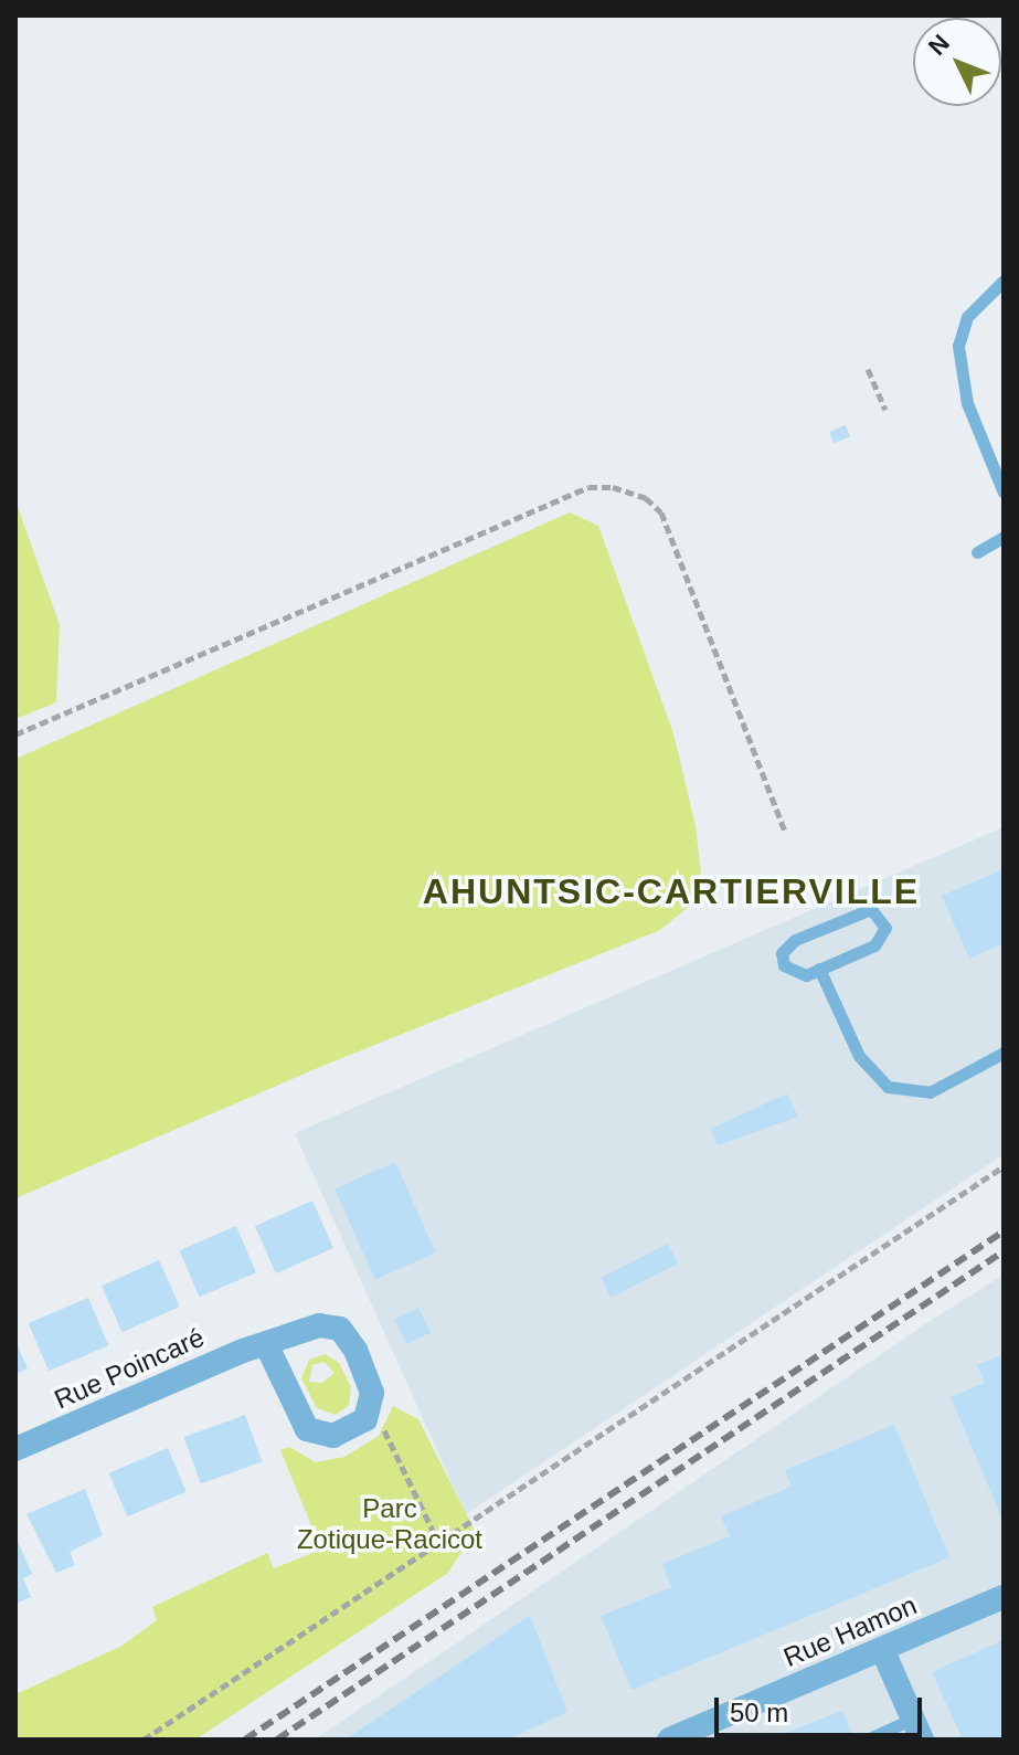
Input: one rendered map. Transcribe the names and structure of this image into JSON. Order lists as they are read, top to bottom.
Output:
{
  "streets": {
    "street": ["Rue Poincaré", "Rue Hamon"]
  },
  "districts": ["AHUNTSIC-CARTIERVILLE"],
  "parks": ["Parc Zotique-Racicot"],
  "scale_bar": "50 m",
  "north": "top left"
}
